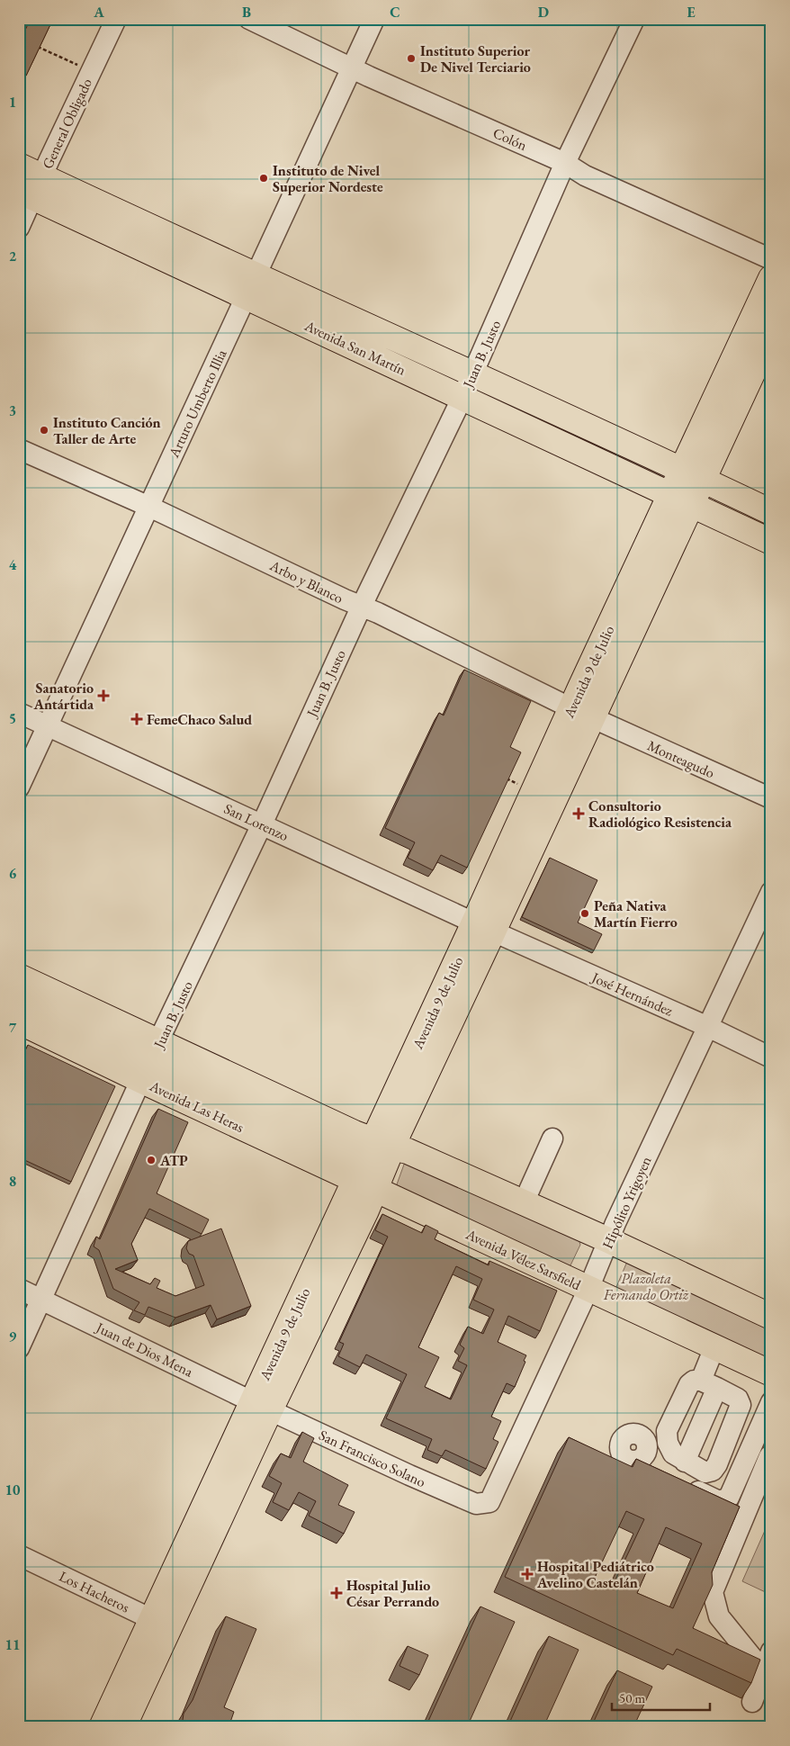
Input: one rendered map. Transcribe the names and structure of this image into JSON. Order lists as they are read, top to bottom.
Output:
{
  "streets": {
    "main road": [
      "Avenida San Martín",
      "Avenida 9 de Julio",
      "Avenida Las Heras",
      "Avenida Vélez Sarsfield"
    ],
    "street": [
      "General Obligado",
      "Colón",
      "Juan B. Justo",
      "Arturo Umberto Illia",
      "Arbo y Blanco",
      "Monteagudo",
      "San Lorenzo",
      "José Hernández",
      "Hipólito Yrigoyen",
      "Juan de Dios Mena",
      "San Francisco Solano",
      "Los Hacheros"
    ]
  },
  "crossings": [
    ["General Obligado", "Avenida San Martín"],
    ["Colón", "Juan B. Justo"],
    ["Colón", "Arturo Umberto Illia"],
    ["Avenida San Martín", "Juan B. Justo"],
    ["Avenida San Martín", "Arturo Umberto Illia"],
    ["Avenida San Martín", "Avenida 9 de Julio"],
    ["Juan B. Justo", "Arbo y Blanco"],
    ["Juan B. Justo", "San Lorenzo"],
    ["Juan B. Justo", "Avenida Las Heras"],
    ["Juan B. Justo", "Juan de Dios Mena"],
    ["Arturo Umberto Illia", "Arbo y Blanco"],
    ["Arturo Umberto Illia", "San Lorenzo"],
    ["Arbo y Blanco", "Avenida 9 de Julio"],
    ["Arbo y Blanco", "Monteagudo"],
    ["Avenida 9 de Julio", "Monteagudo"],
    ["Avenida 9 de Julio", "San Lorenzo"],
    ["Avenida 9 de Julio", "José Hernández"],
    ["Avenida 9 de Julio", "Avenida Las Heras"],
    ["Avenida 9 de Julio", "Avenida Vélez Sarsfield"],
    ["Avenida 9 de Julio", "Juan de Dios Mena"],
    ["Avenida 9 de Julio", "San Francisco Solano"],
    ["Avenida 9 de Julio", "Los Hacheros"],
    ["San Lorenzo", "José Hernández"],
    ["José Hernández", "Hipólito Yrigoyen"],
    ["Avenida Las Heras", "Avenida Vélez Sarsfield"],
    ["Hipólito Yrigoyen", "Avenida Vélez Sarsfield"],
    ["Hipólito Yrigoyen", "San Francisco Solano"],
    ["Juan de Dios Mena", "San Francisco Solano"]
  ],
  "parks": ["Plazoleta Fernando Ortiz"],
  "places": {
    "other": [
      "Instituto Superior De Nivel Terciario",
      "Instituto de Nivel Superior Nordeste",
      "Instituto Canción Taller de Arte",
      "Peña Nativa Martín Fierro",
      "ATP"
    ],
    "health": [
      "Sanatorio Antártida",
      "FemeChaco Salud",
      "Consultorio Radiológico Resistencia",
      "Hospital Pediátrico Avelino Castelán",
      "Hospital Julio César Perrando"
    ]
  },
  "scale_bar": "50 m",
  "grid": {
    "columns": [
      "A",
      "B",
      "C",
      "D",
      "E"
    ],
    "rows": [
      "1",
      "2",
      "3",
      "4",
      "5",
      "6",
      "7",
      "8",
      "9",
      "10",
      "11"
    ]
  }
}
